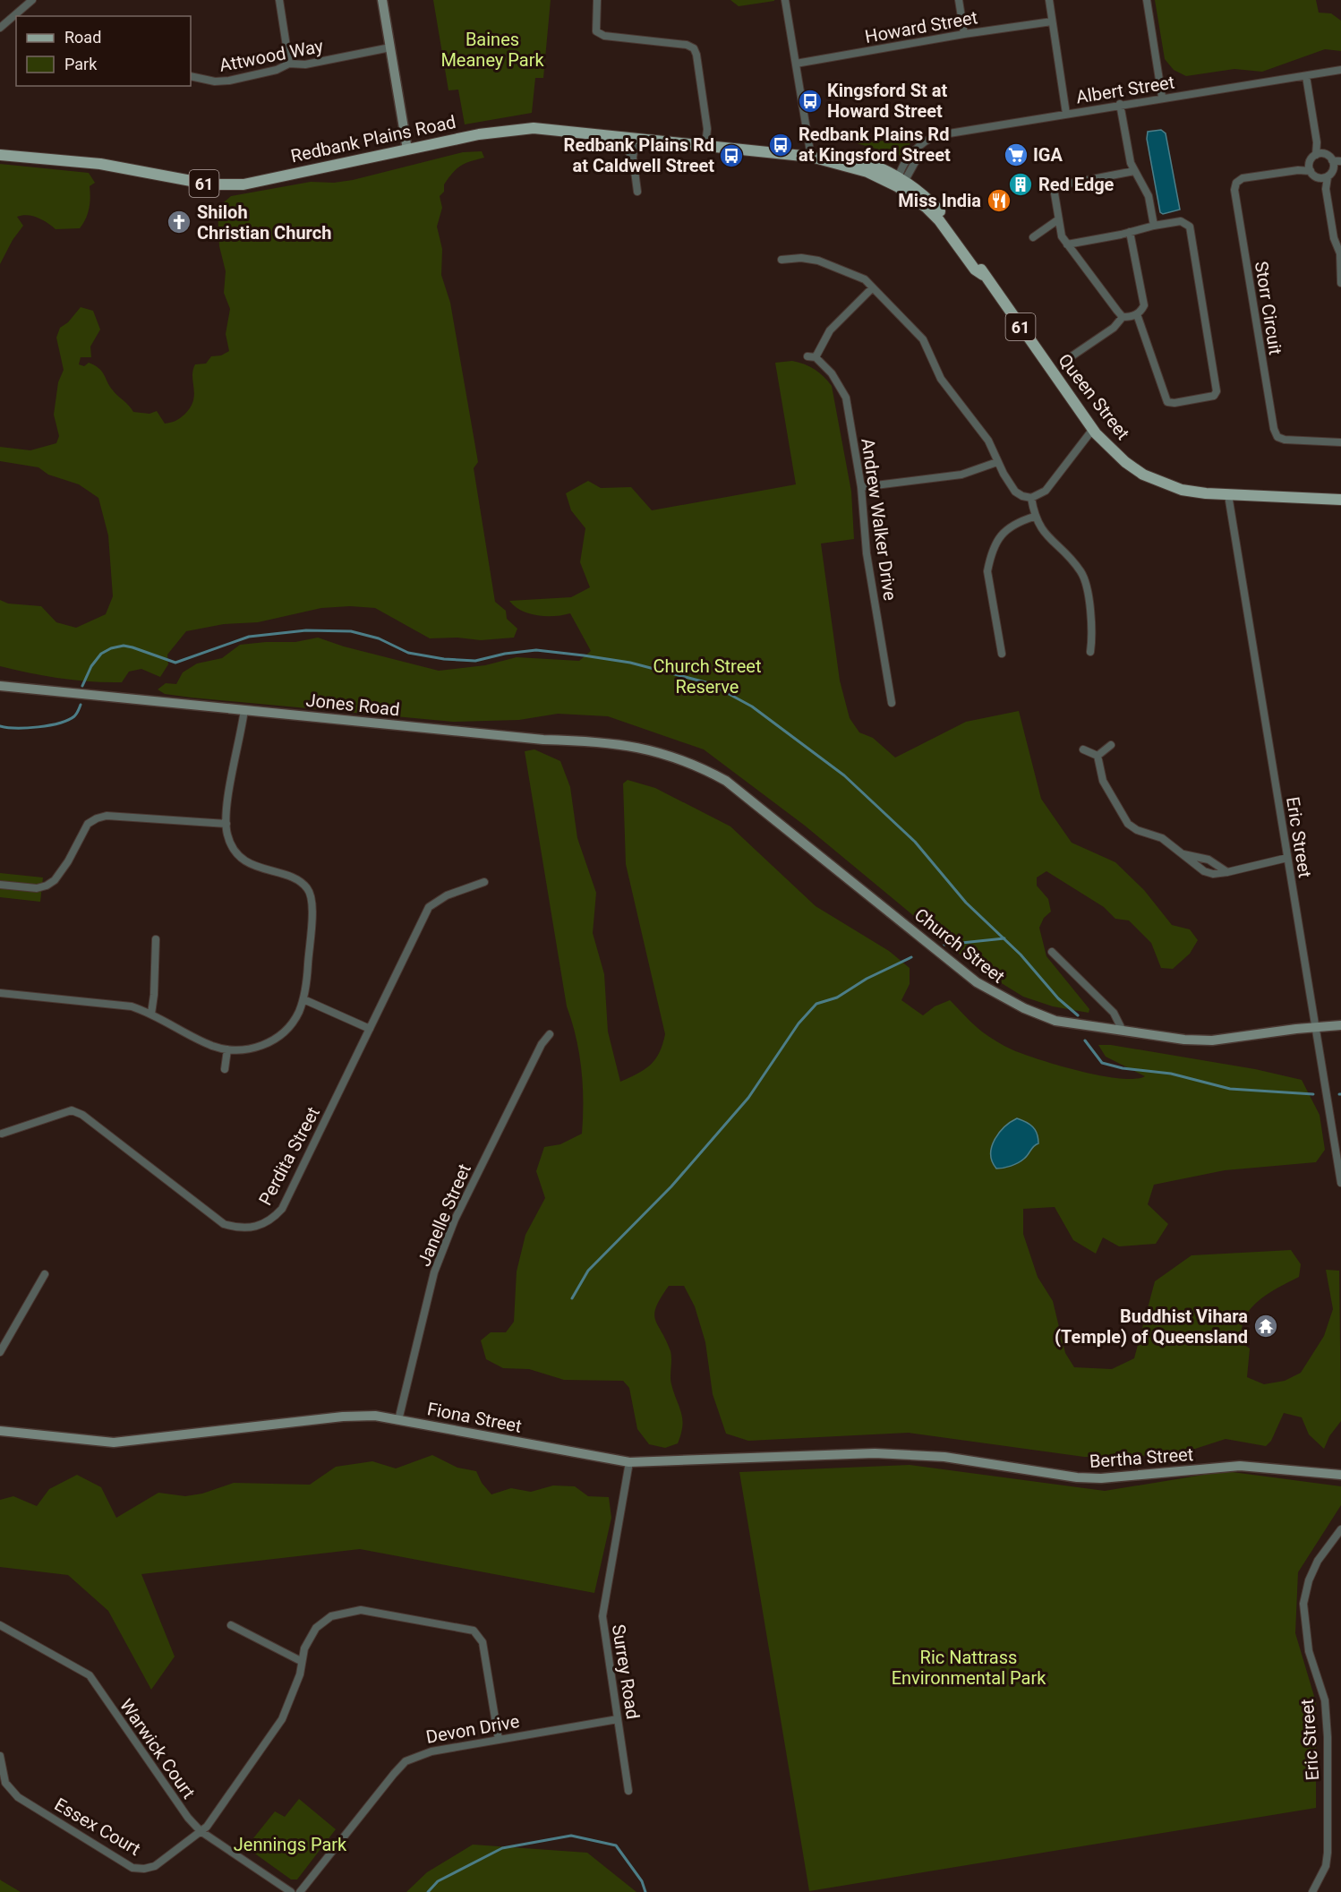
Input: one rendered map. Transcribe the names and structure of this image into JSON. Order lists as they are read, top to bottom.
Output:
{
  "streets": {
    "main road": ["Redbank Plains Road", "61", "Queen Street"],
    "street": [
      "Howard Street",
      "Attwood Way",
      "Albert Street",
      "Storr Circuit",
      "Andrew Walker Drive",
      "Jones Road",
      "Eric Street",
      "Church Street",
      "Perdita Street",
      "Janelle Street",
      "Fiona Street",
      "Bertha Street",
      "Surrey Road",
      "Devon Drive",
      "Warwick Court",
      "Essex Court"
    ]
  },
  "crossings": [
    ["Albert Street", "Queen Street"],
    ["Redbank Plains Road", "Queen Street"],
    ["Queen Street", "Eric Street"],
    ["Jones Road", "Church Street"],
    ["Eric Street", "Church Street"],
    ["Janelle Street", "Fiona Street"],
    ["Fiona Street", "Bertha Street"],
    ["Fiona Street", "Surrey Road"],
    ["Surrey Road", "Devon Drive"],
    ["Devon Drive", "Essex Court"],
    ["Warwick Court", "Essex Court"]
  ],
  "parks": [
    "Baines Meaney Park",
    "Church Street Reserve",
    "Ric Nattrass Environmental Park",
    "Jennings Park"
  ],
  "places": {
    "bus stop": ["Kingsford St at Howard Street", "Redbank Plains Rd at Kingsford Street", "Redbank Plains Rd at Caldwell Street"],
    "supermarket": ["IGA"],
    "building": ["Red Edge"],
    "restaurant": ["Miss India"],
    "church": ["Shiloh Christian Church"],
    "temple": ["Buddhist Vihara (Temple) of Queensland"]
  },
  "legend": ["Road", "Park"]
}
